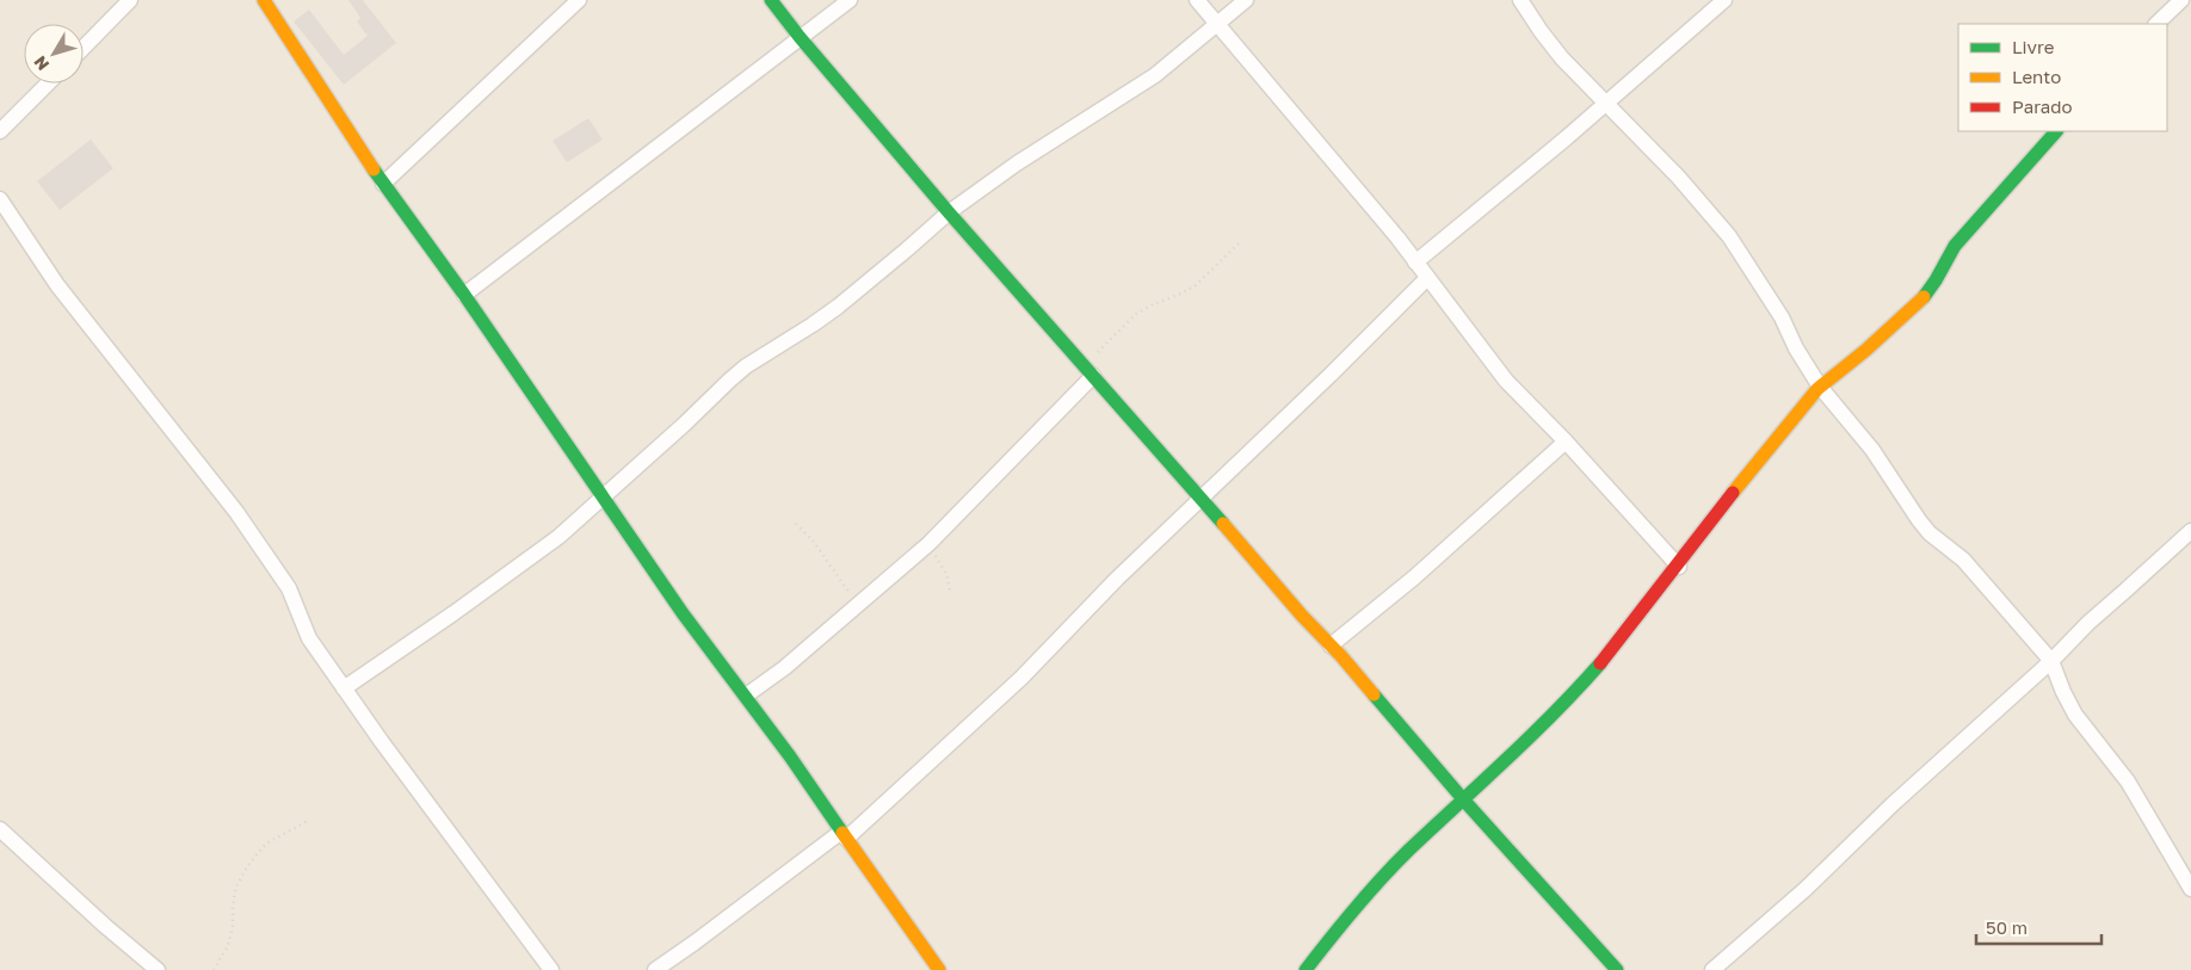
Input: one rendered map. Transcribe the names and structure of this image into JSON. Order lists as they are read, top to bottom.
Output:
{
  "legend": ["Livre", "Lento", "Parado"],
  "scale_bar": "50 m",
  "north": "bottom left"
}
